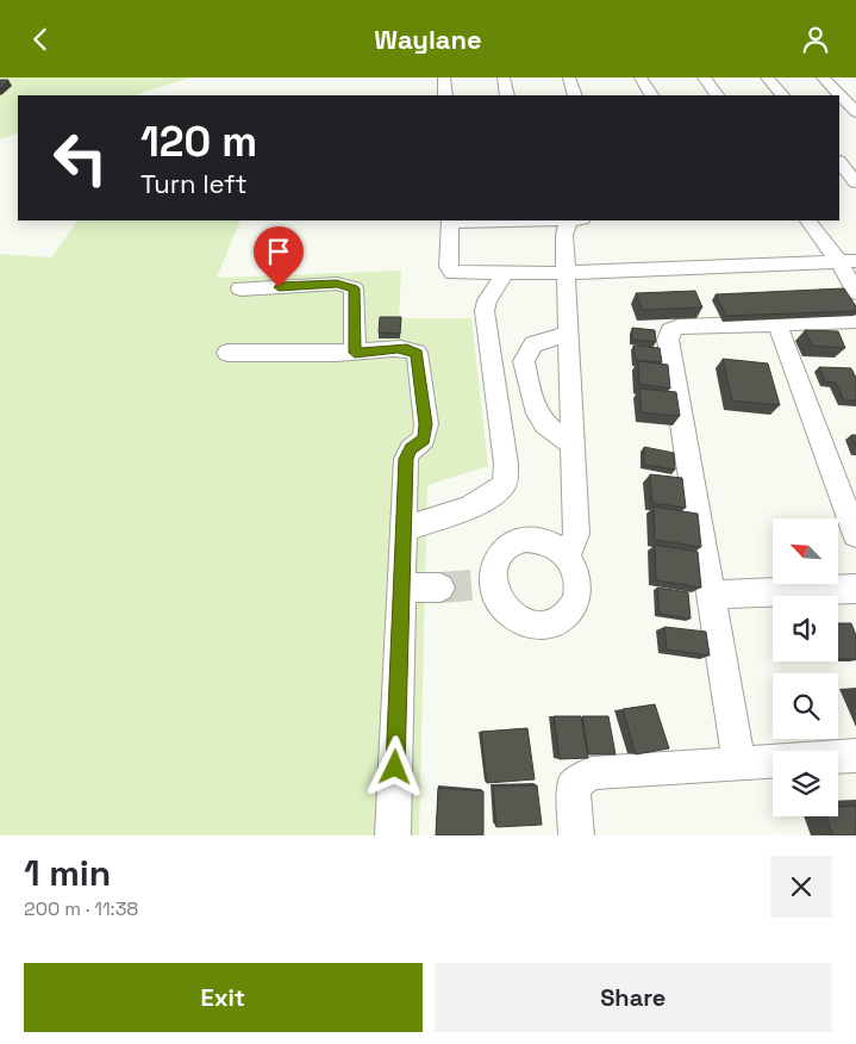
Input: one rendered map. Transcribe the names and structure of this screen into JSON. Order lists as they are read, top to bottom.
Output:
{
  "north": "top left",
  "page": {
    "header": "Waylane",
    "turn": ["120 m", "Turn left"],
    "heading": ["1 min", "200 m · 11:38"],
    "buttons": ["Exit", "Share"]
  }
}
